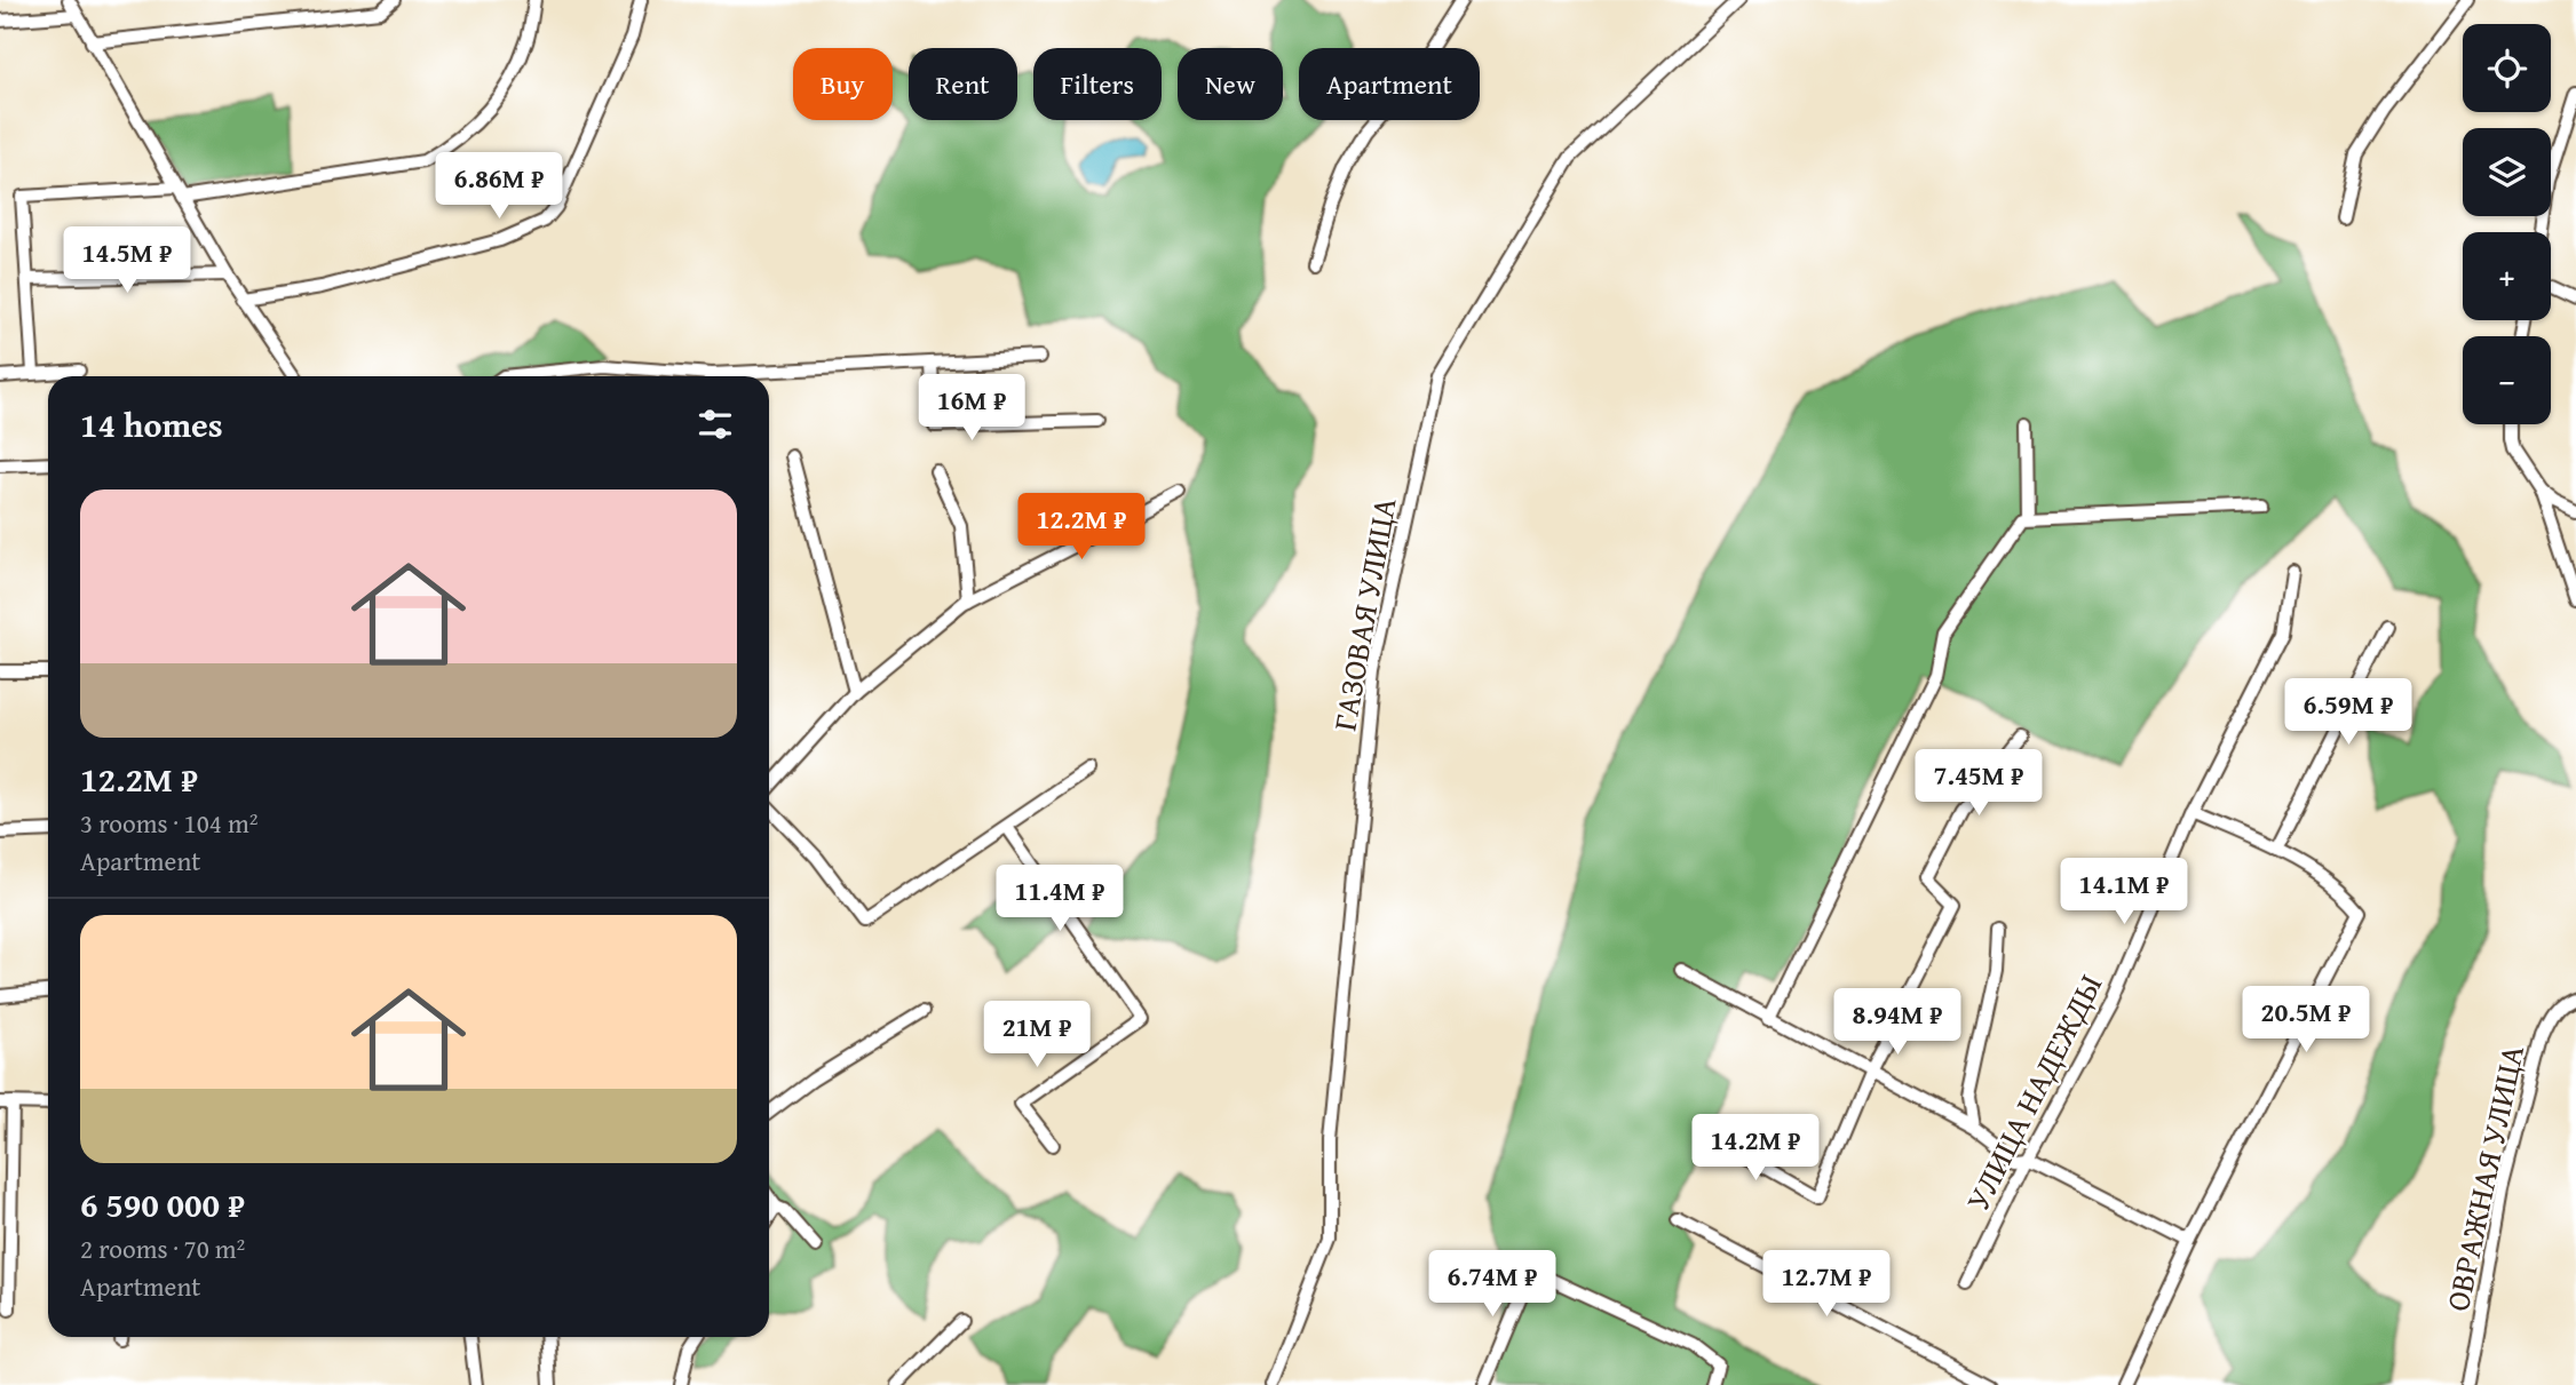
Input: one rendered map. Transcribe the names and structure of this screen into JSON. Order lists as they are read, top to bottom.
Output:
{
  "streets": {
    "street": ["ГАЗОВАЯ УЛИЦА", "УЛИЦА НАДЕЖДЫ", "ОВРАЖНАЯ УЛИЦА"]
  },
  "page": {
    "map_buttons": ["+", "−"],
    "chip": [
      "Buy",
      "Rent",
      "Filters",
      "New",
      "Apartment"
    ],
    "price": [
      "6.86M ₽",
      "14.5M ₽",
      "16M ₽",
      "12.2M ₽",
      "6.59M ₽",
      "7.45M ₽",
      "14.1M ₽",
      "11.4M ₽",
      "20.5M ₽",
      "8.94M ₽",
      "21M ₽",
      "14.2M ₽",
      "6.74M ₽",
      "12.7M ₽"
    ],
    "heading": "14 homes",
    "list": [
      {
        "name": "12.2M ₽",
        "note": "3 rooms · 104 m² · Apartment"
      },
      {
        "name": "6 590 000 ₽",
        "note": "2 rooms · 70 m² · Apartment"
      }
    ]
  }
}
